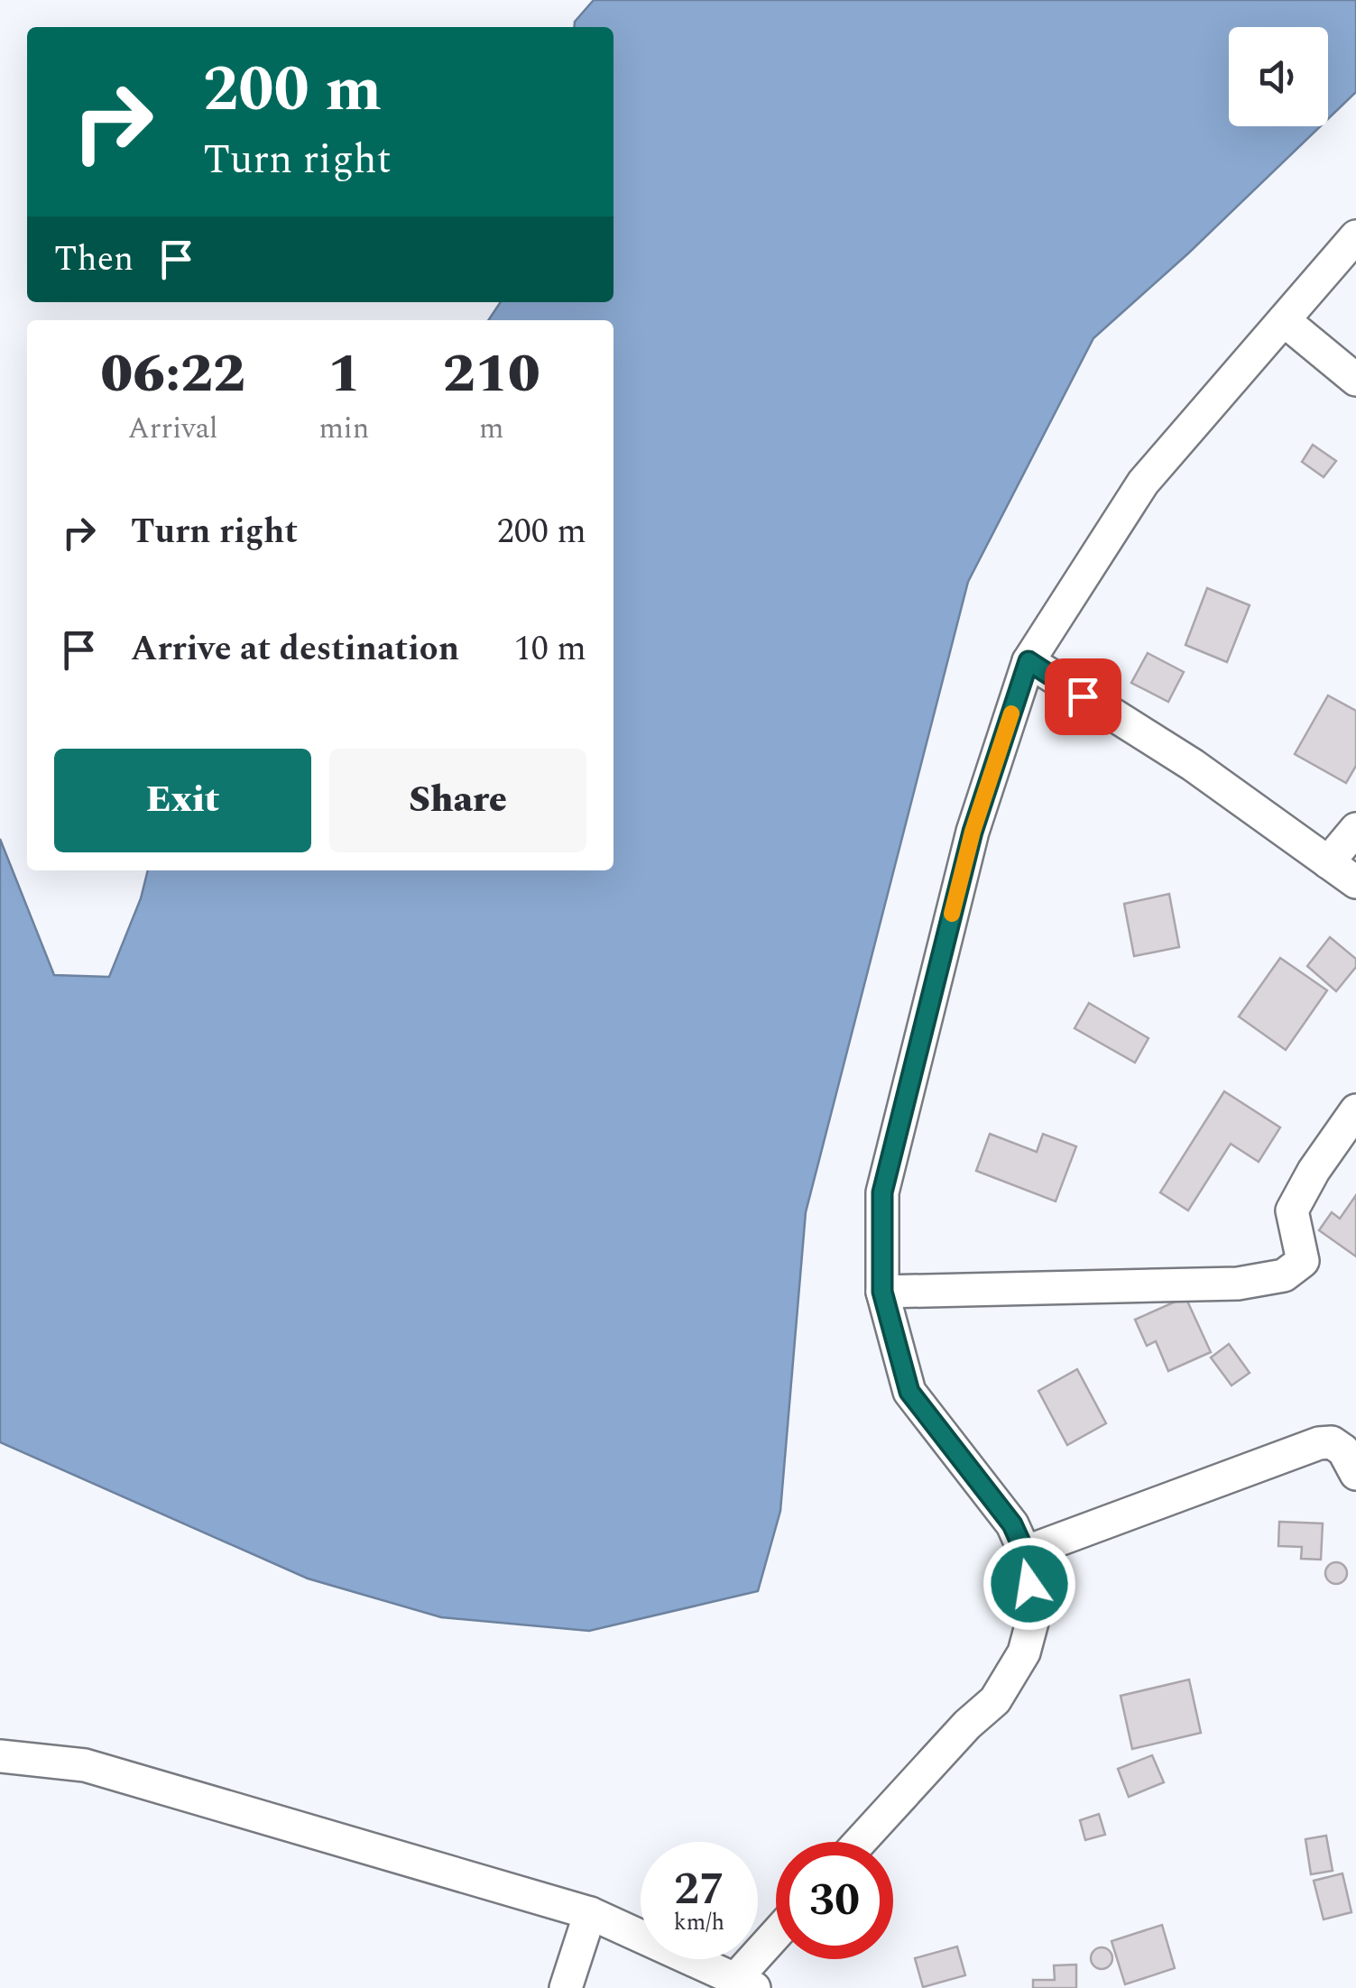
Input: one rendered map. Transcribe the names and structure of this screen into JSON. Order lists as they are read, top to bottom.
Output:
{
  "page": {
    "turn": ["200 m", "Turn right"],
    "then": "Then",
    "eta": [
      "06:22",
      "Arrival",
      "1",
      "min",
      "210",
      "m"
    ],
    "list": [
      {
        "name": "Turn right",
        "value": "200 m"
      },
      {
        "name": "Arrive at destination",
        "value": "10 m"
      }
    ],
    "buttons": ["Exit", "Share"],
    "speed": "27 km/h",
    "limit": "30"
  }
}
